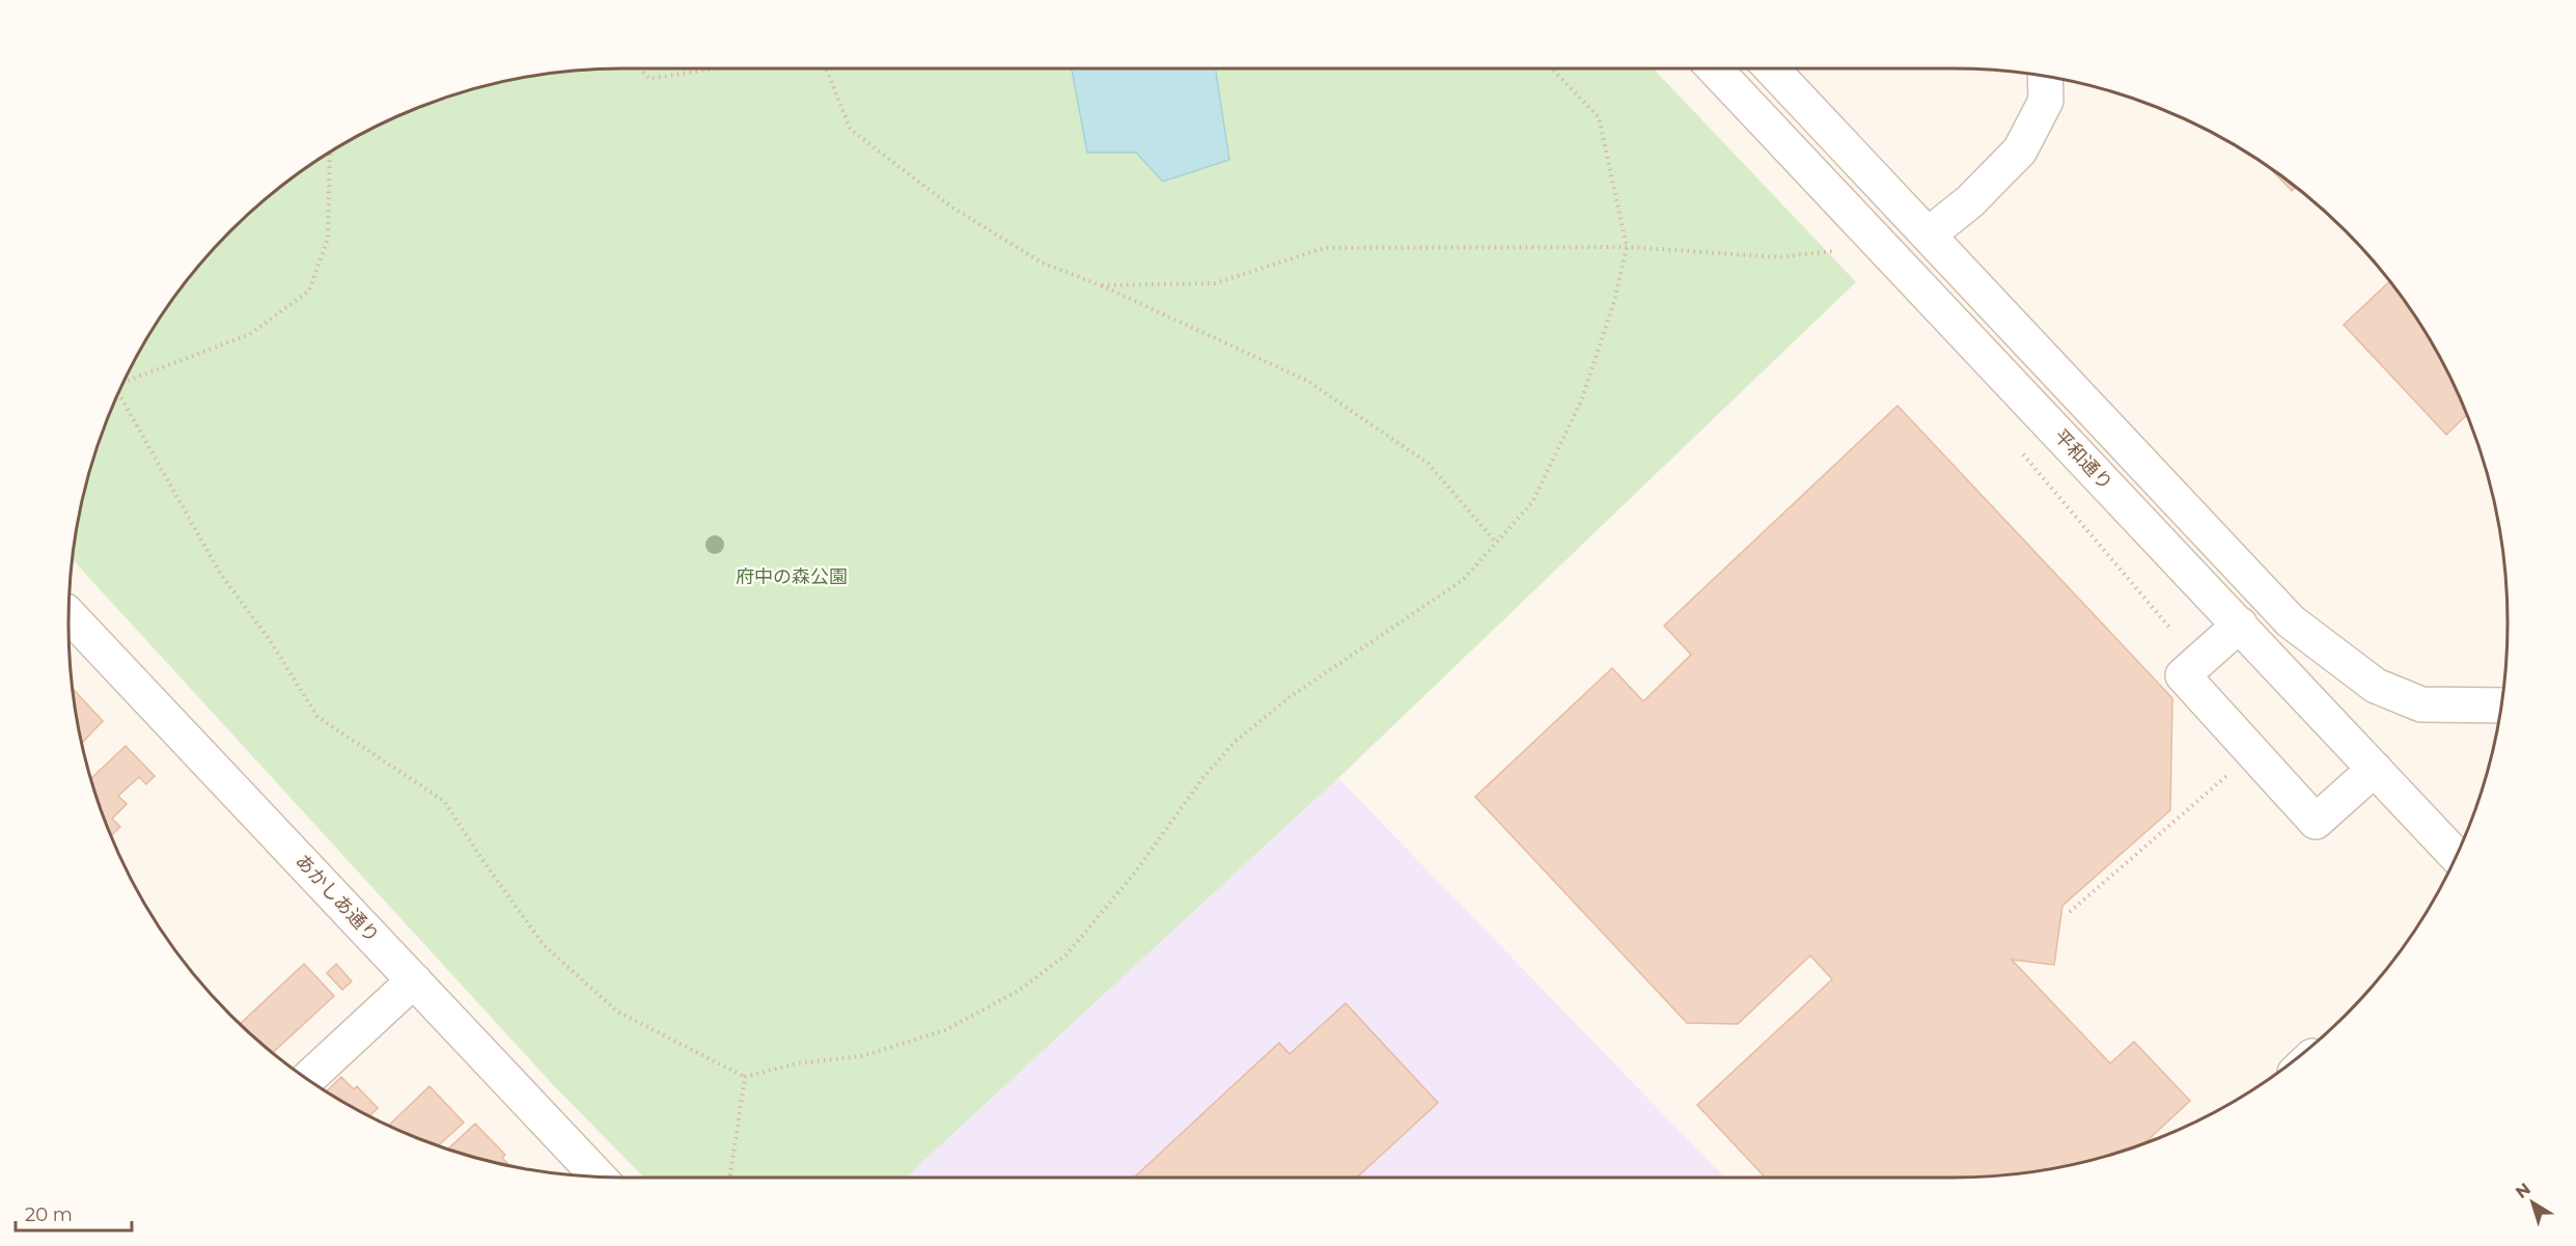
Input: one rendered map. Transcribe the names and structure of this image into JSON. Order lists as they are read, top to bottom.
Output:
{
  "streets": {
    "street": ["平和通り", "あかしあ通り"]
  },
  "parks": ["府中の森公園"],
  "scale_bar": "20 m",
  "north": "top left"
}
